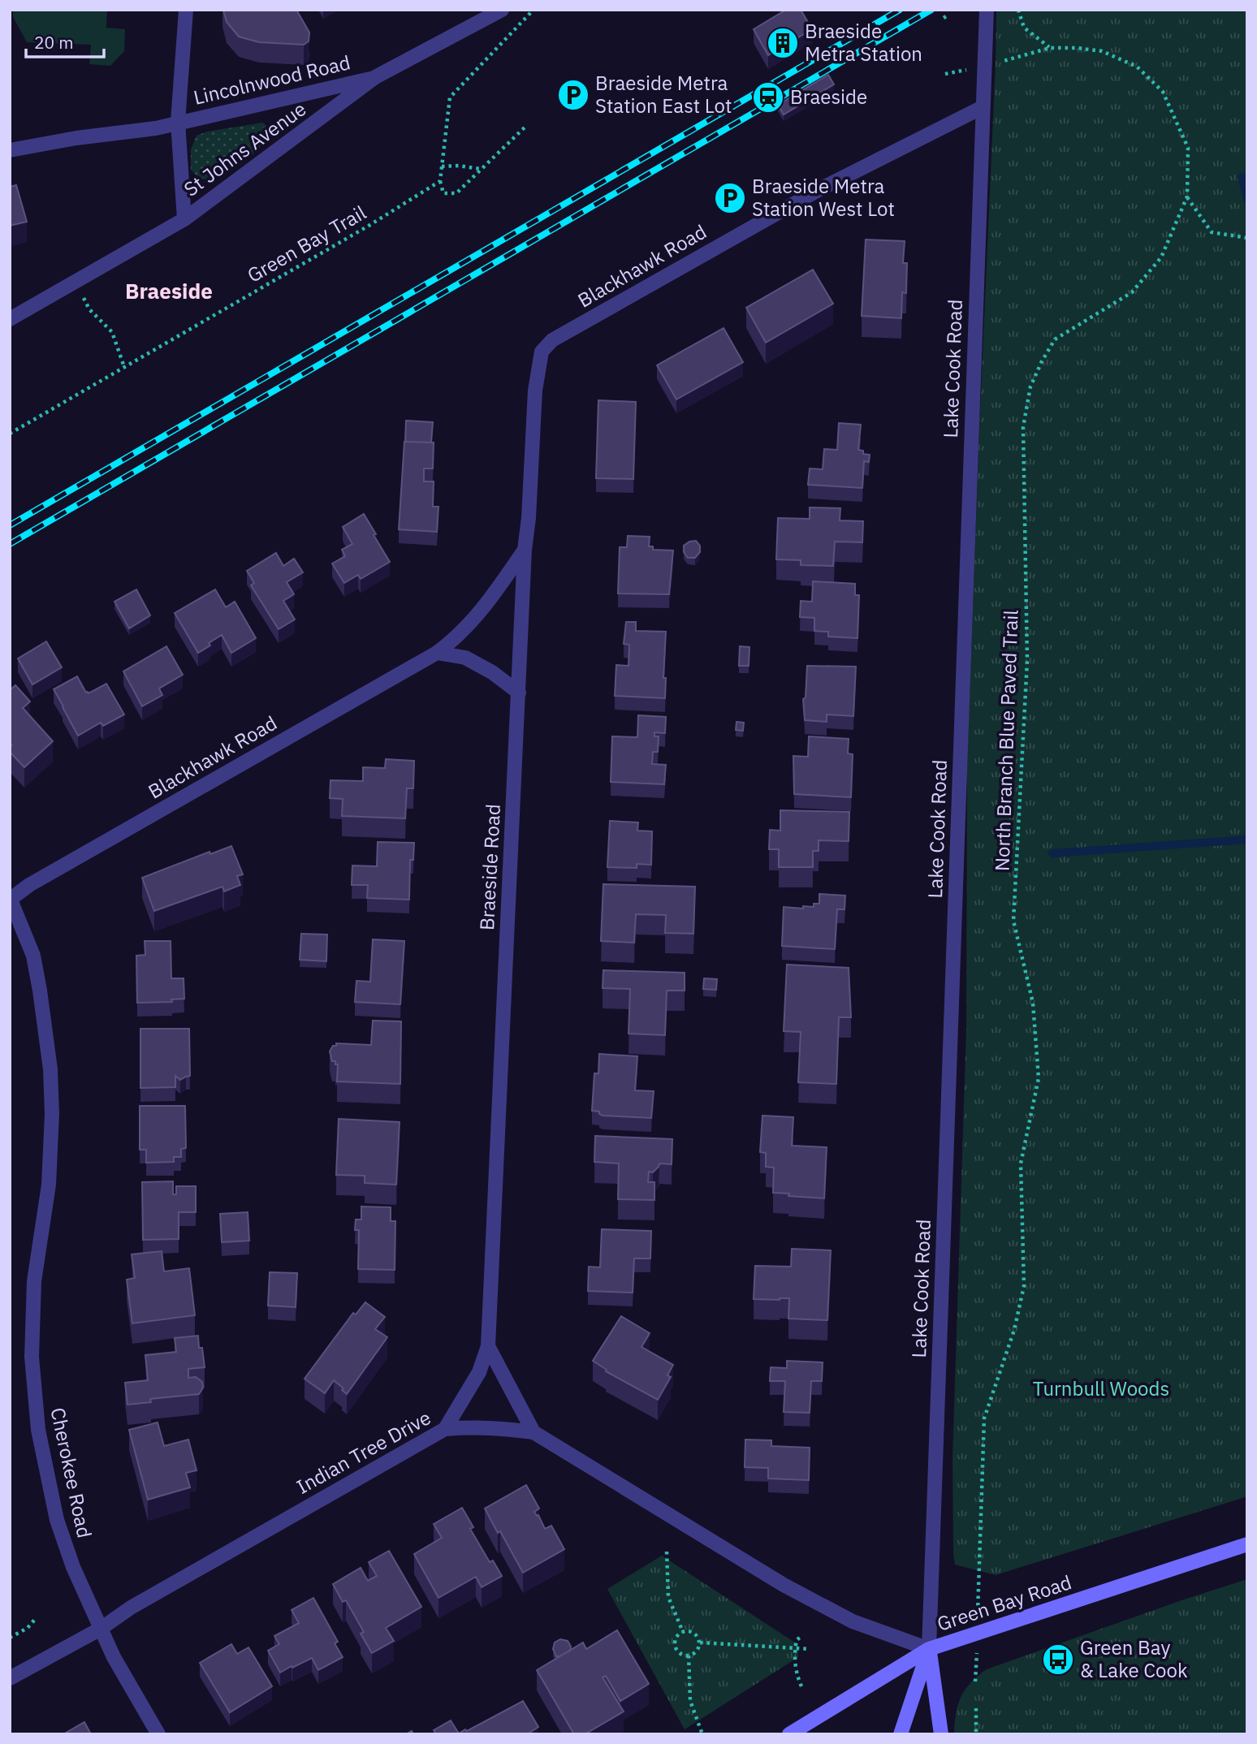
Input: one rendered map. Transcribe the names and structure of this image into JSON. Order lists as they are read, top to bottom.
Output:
{
  "streets": {
    "main road": ["Lake Cook Road", "Green Bay Road"],
    "street": [
      "Lincolnwood Road",
      "St Johns Avenue",
      "Blackhawk Road",
      "Braeside Road",
      "Indian Tree Drive",
      "Cherokee Road"
    ],
    "path": ["Green Bay Trail", "North Branch Blue Paved Trail"]
  },
  "crossings": [
    ["Lincolnwood Road", "St Johns Avenue"],
    ["Blackhawk Road", "Lake Cook Road"],
    ["Blackhawk Road", "Braeside Road"],
    ["Blackhawk Road", "Cherokee Road"],
    ["Lake Cook Road", "Indian Tree Drive"],
    ["Lake Cook Road", "Green Bay Road"],
    ["Braeside Road", "Indian Tree Drive"],
    ["Indian Tree Drive", "Cherokee Road"],
    ["Indian Tree Drive", "Green Bay Road"]
  ],
  "districts": ["Braeside"],
  "parks": ["Turnbull Woods"],
  "places": {
    "building": ["Braeside Metra Station"],
    "parking": ["Braeside Metra Station East Lot", "Braeside Metra Station West Lot"],
    "station": ["Braeside"],
    "bus stop": ["Green Bay & Lake Cook"]
  },
  "scale_bar": "20 m"
}
